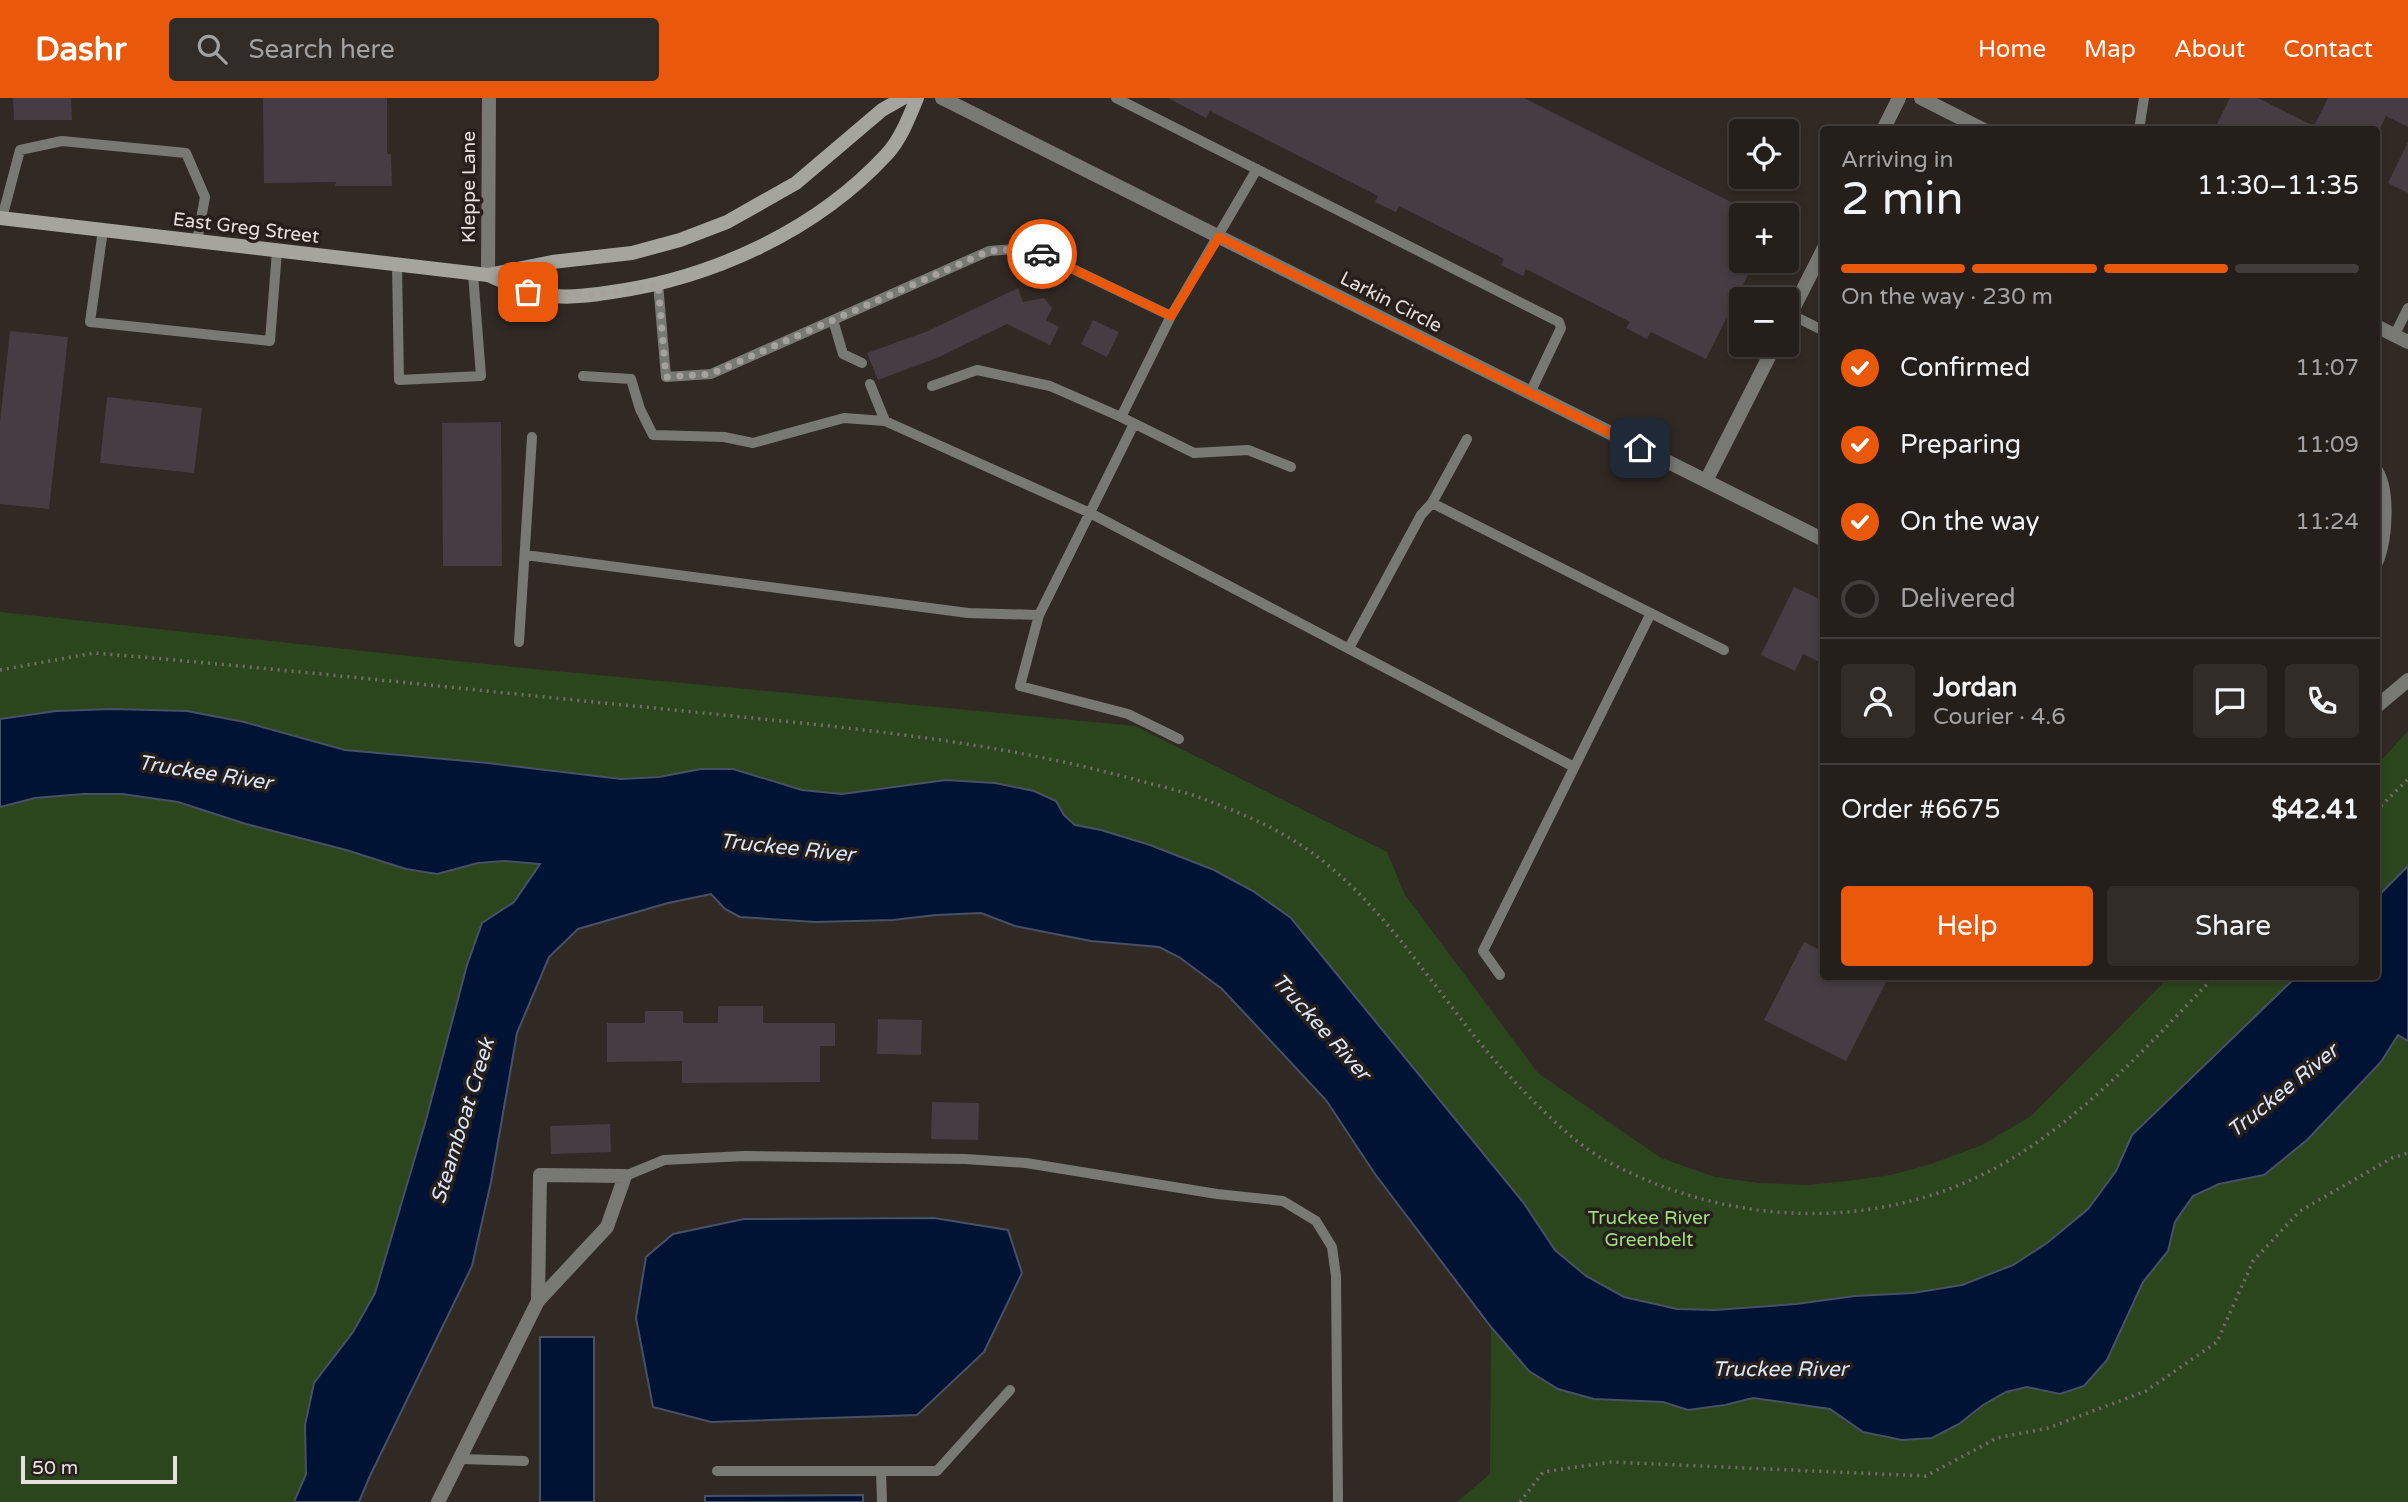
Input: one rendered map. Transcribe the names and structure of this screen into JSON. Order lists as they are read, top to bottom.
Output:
{
  "streets": {
    "main road": ["East Greg Street"],
    "street": ["Kleppe Lane", "Larkin Circle"]
  },
  "crossings": [
    ["Kleppe Lane", "East Greg Street"]
  ],
  "water": ["Truckee River", "Steamboat Creek"],
  "parks": ["Truckee River Greenbelt"],
  "scale_bar": "50 m",
  "page": {
    "header": "Dashr",
    "search": "Search here",
    "nav": [
      "Home",
      "Map",
      "About",
      "Contact"
    ],
    "map_buttons": ["+", "−"],
    "heading": ["2 min", "Arriving in", "11:30–11:35"],
    "panel": [
      "Jordan",
      "Courier · 4.6",
      "Order #6675",
      "$42.41"
    ],
    "bar": "On the way · 230 m",
    "list": [
      ["Confirmed", "11:07"],
      ["Preparing", "11:09"],
      ["On the way", "11:24"],
      "Delivered"
    ],
    "buttons": ["Help", "Share"],
    "scale": "50 m"
  }
}
